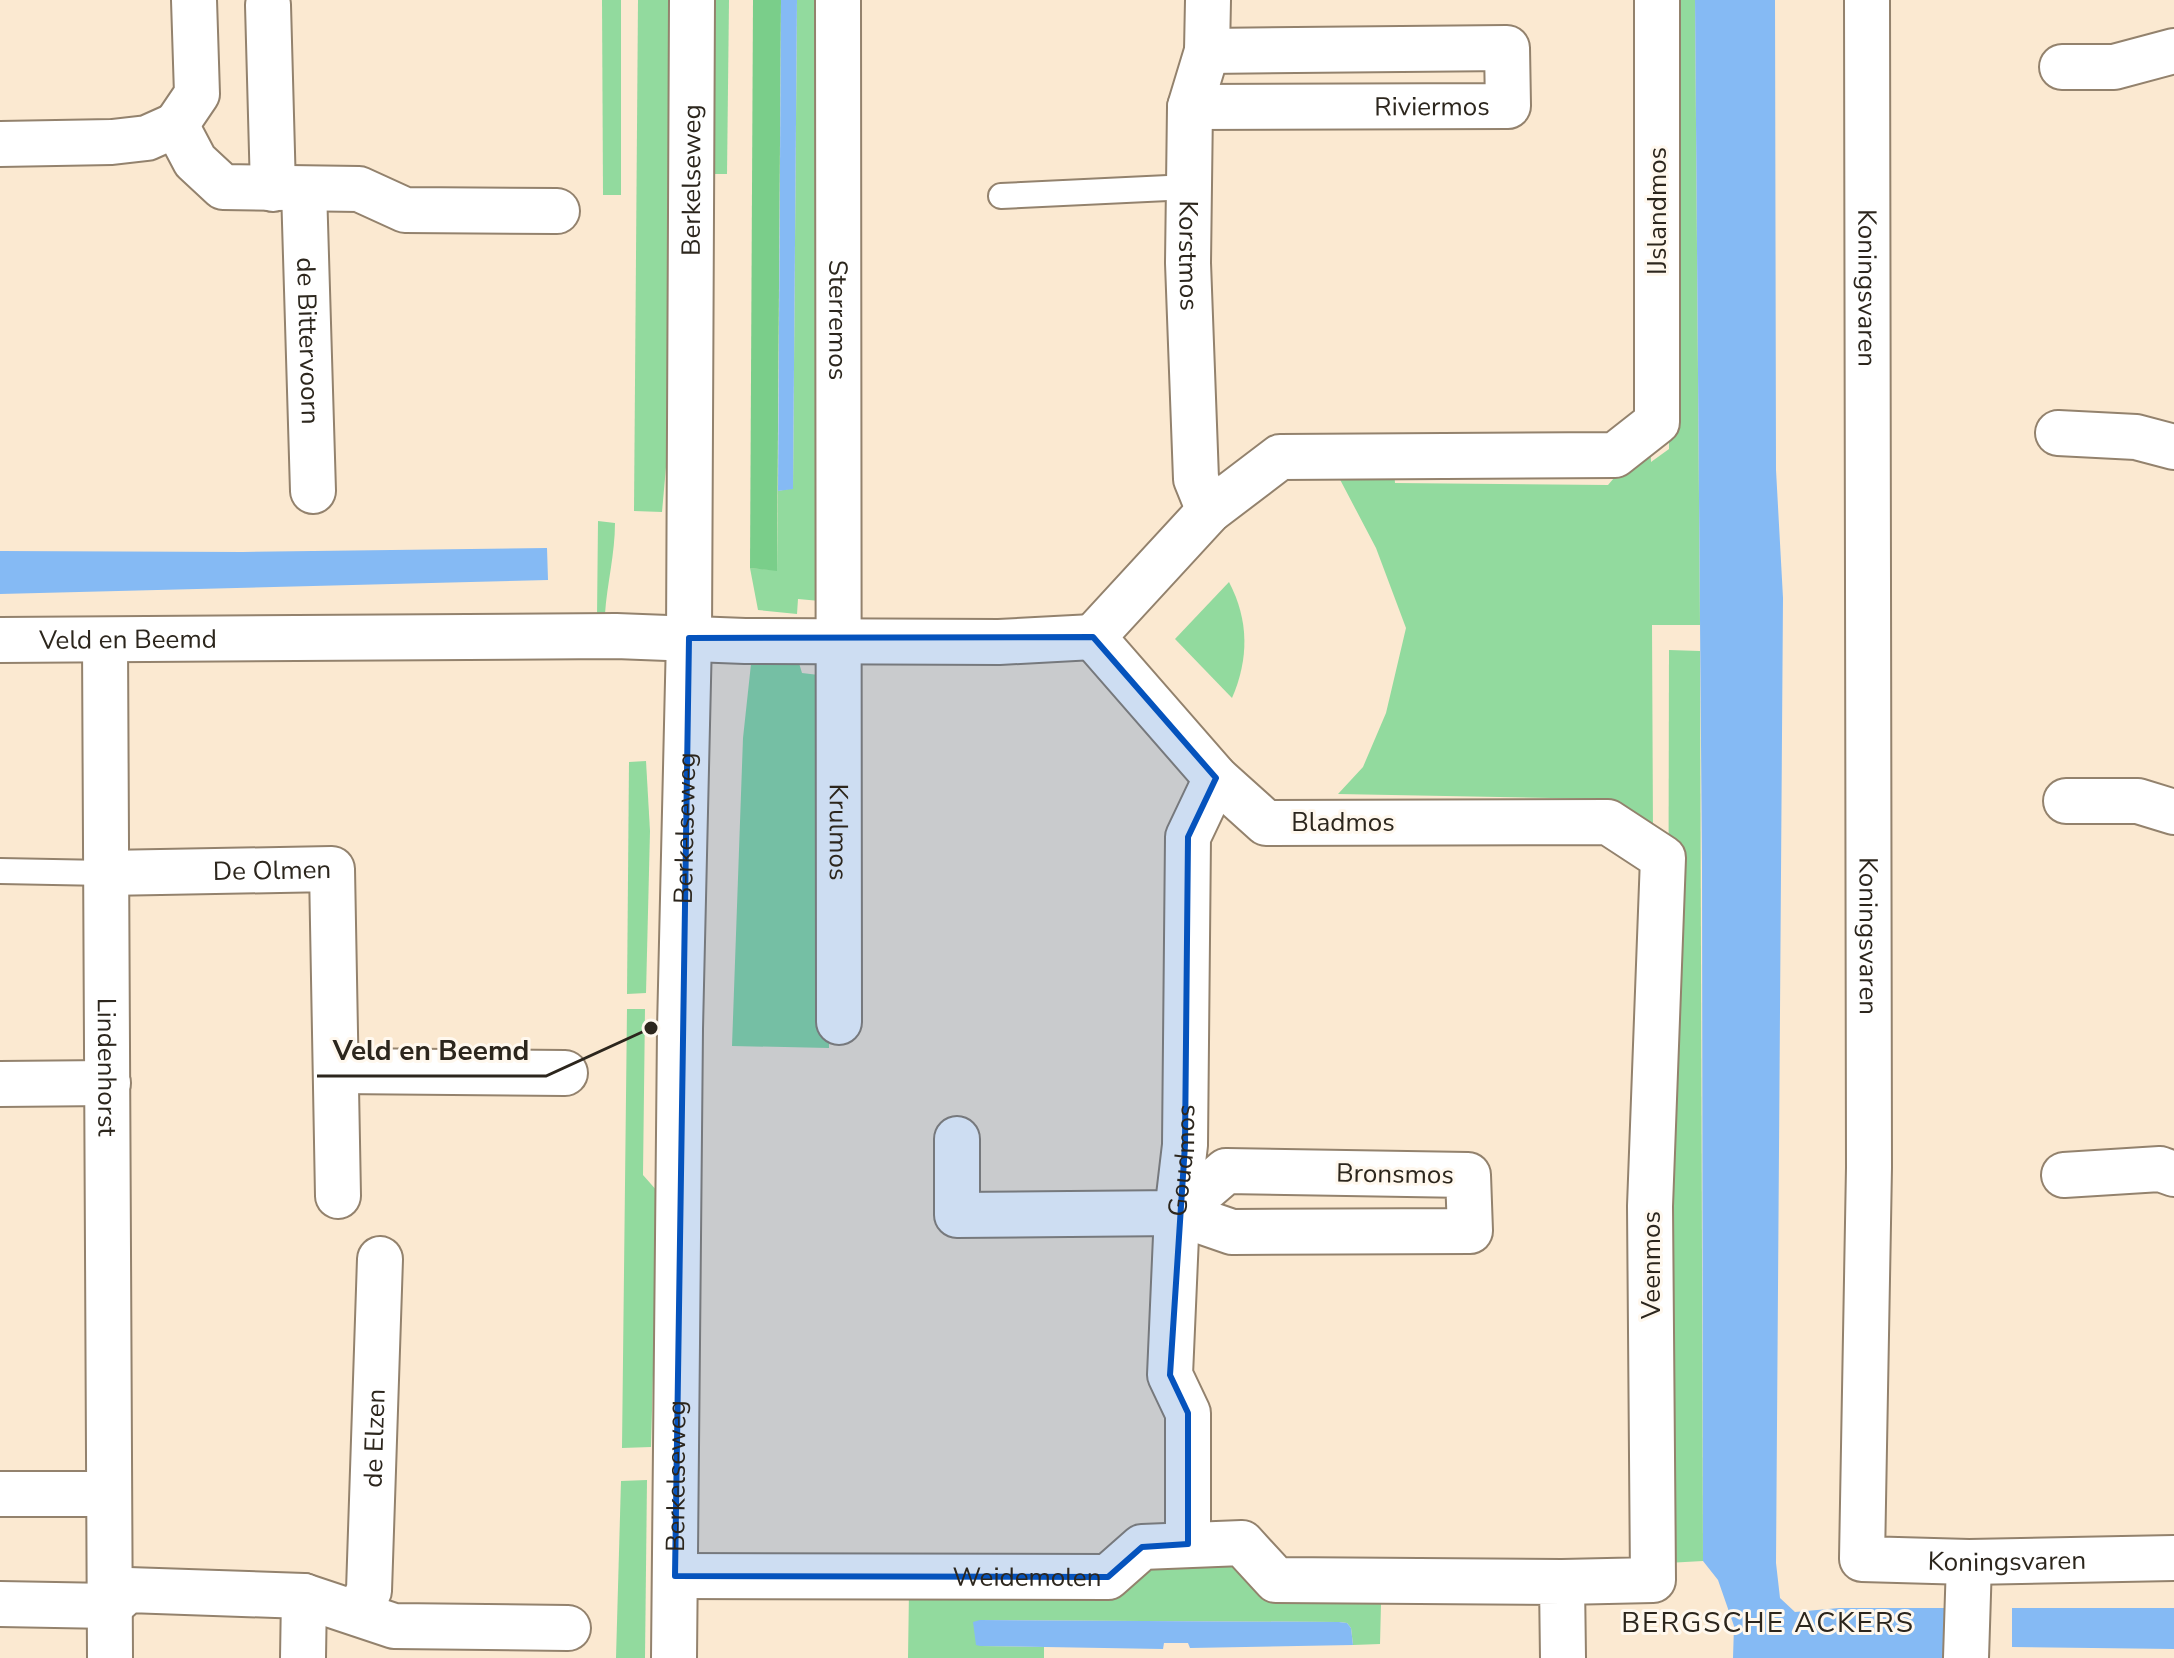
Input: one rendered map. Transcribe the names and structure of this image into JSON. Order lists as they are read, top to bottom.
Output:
{
  "streets": {
    "street": [
      "Riviermos",
      "Berkelseweg",
      "IJslandmos",
      "Korstmos",
      "Koningsvaren",
      "Sterremos",
      "de Bittervoorn",
      "Veld en Beemd",
      "Bladmos",
      "Krulmos",
      "De Olmen",
      "Lindenhorst",
      "Goudmos",
      "Bronsmos",
      "Veenmos",
      "de Elzen",
      "Weidemolen"
    ]
  },
  "crossings": [
    ["Riviermos", "Korstmos"],
    ["Berkelseweg", "Veld en Beemd"],
    ["Berkelseweg", "Weidemolen"],
    ["IJslandmos", "Korstmos"],
    ["Sterremos", "Krulmos"],
    ["Veld en Beemd", "Lindenhorst"],
    ["Bladmos", "Goudmos"],
    ["Bladmos", "Veenmos"],
    ["De Olmen", "Lindenhorst"],
    ["Goudmos", "Bronsmos"],
    ["Goudmos", "Weidemolen"],
    ["Veenmos", "Weidemolen"]
  ],
  "districts": ["BERGSCHE ACKERS"],
  "places": ["Veld en Beemd"]
}
